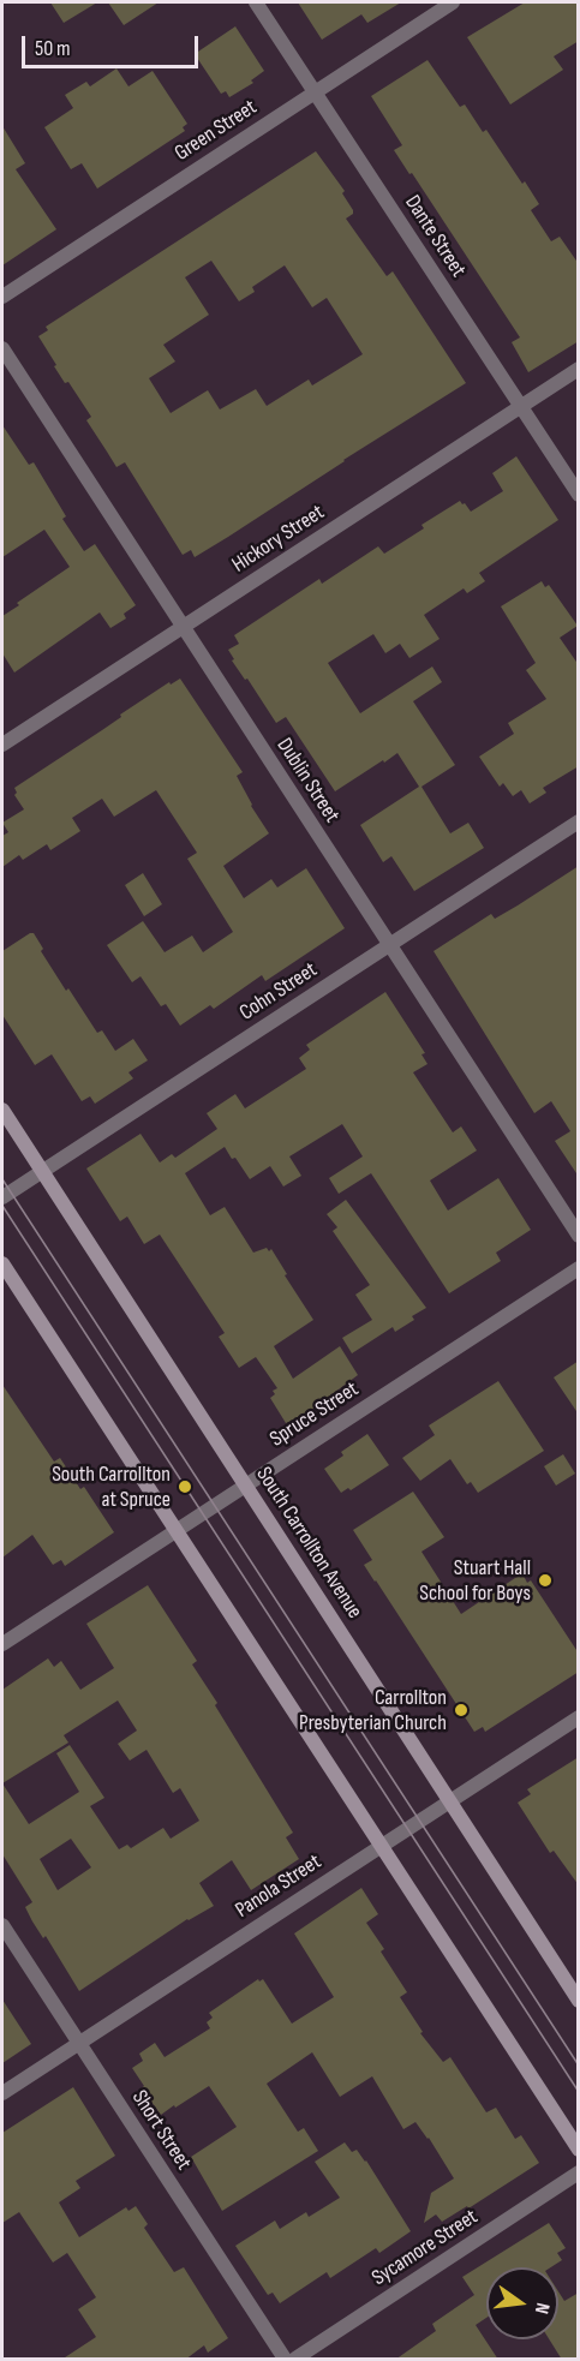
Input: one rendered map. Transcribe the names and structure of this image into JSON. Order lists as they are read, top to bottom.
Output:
{
  "streets": {
    "main road": ["South Carrollton Avenue"],
    "street": [
      "Green Street",
      "Dante Street",
      "Hickory Street",
      "Dublin Street",
      "Cohn Street",
      "Spruce Street",
      "Panola Street",
      "Short Street",
      "Sycamore Street"
    ]
  },
  "crossings": [
    ["Green Street", "Dante Street"],
    ["Dante Street", "Hickory Street"],
    ["Hickory Street", "Dublin Street"],
    ["Dublin Street", "Cohn Street"],
    ["Cohn Street", "South Carrollton Avenue"],
    ["Spruce Street", "South Carrollton Avenue"],
    ["South Carrollton Avenue", "Panola Street"],
    ["Panola Street", "Short Street"]
  ],
  "places": ["South Carrollton at Spruce", "Stuart Hall School for Boys", "Carrollton Presbyterian Church"],
  "scale_bar": "50 m",
  "north": "right"
}
